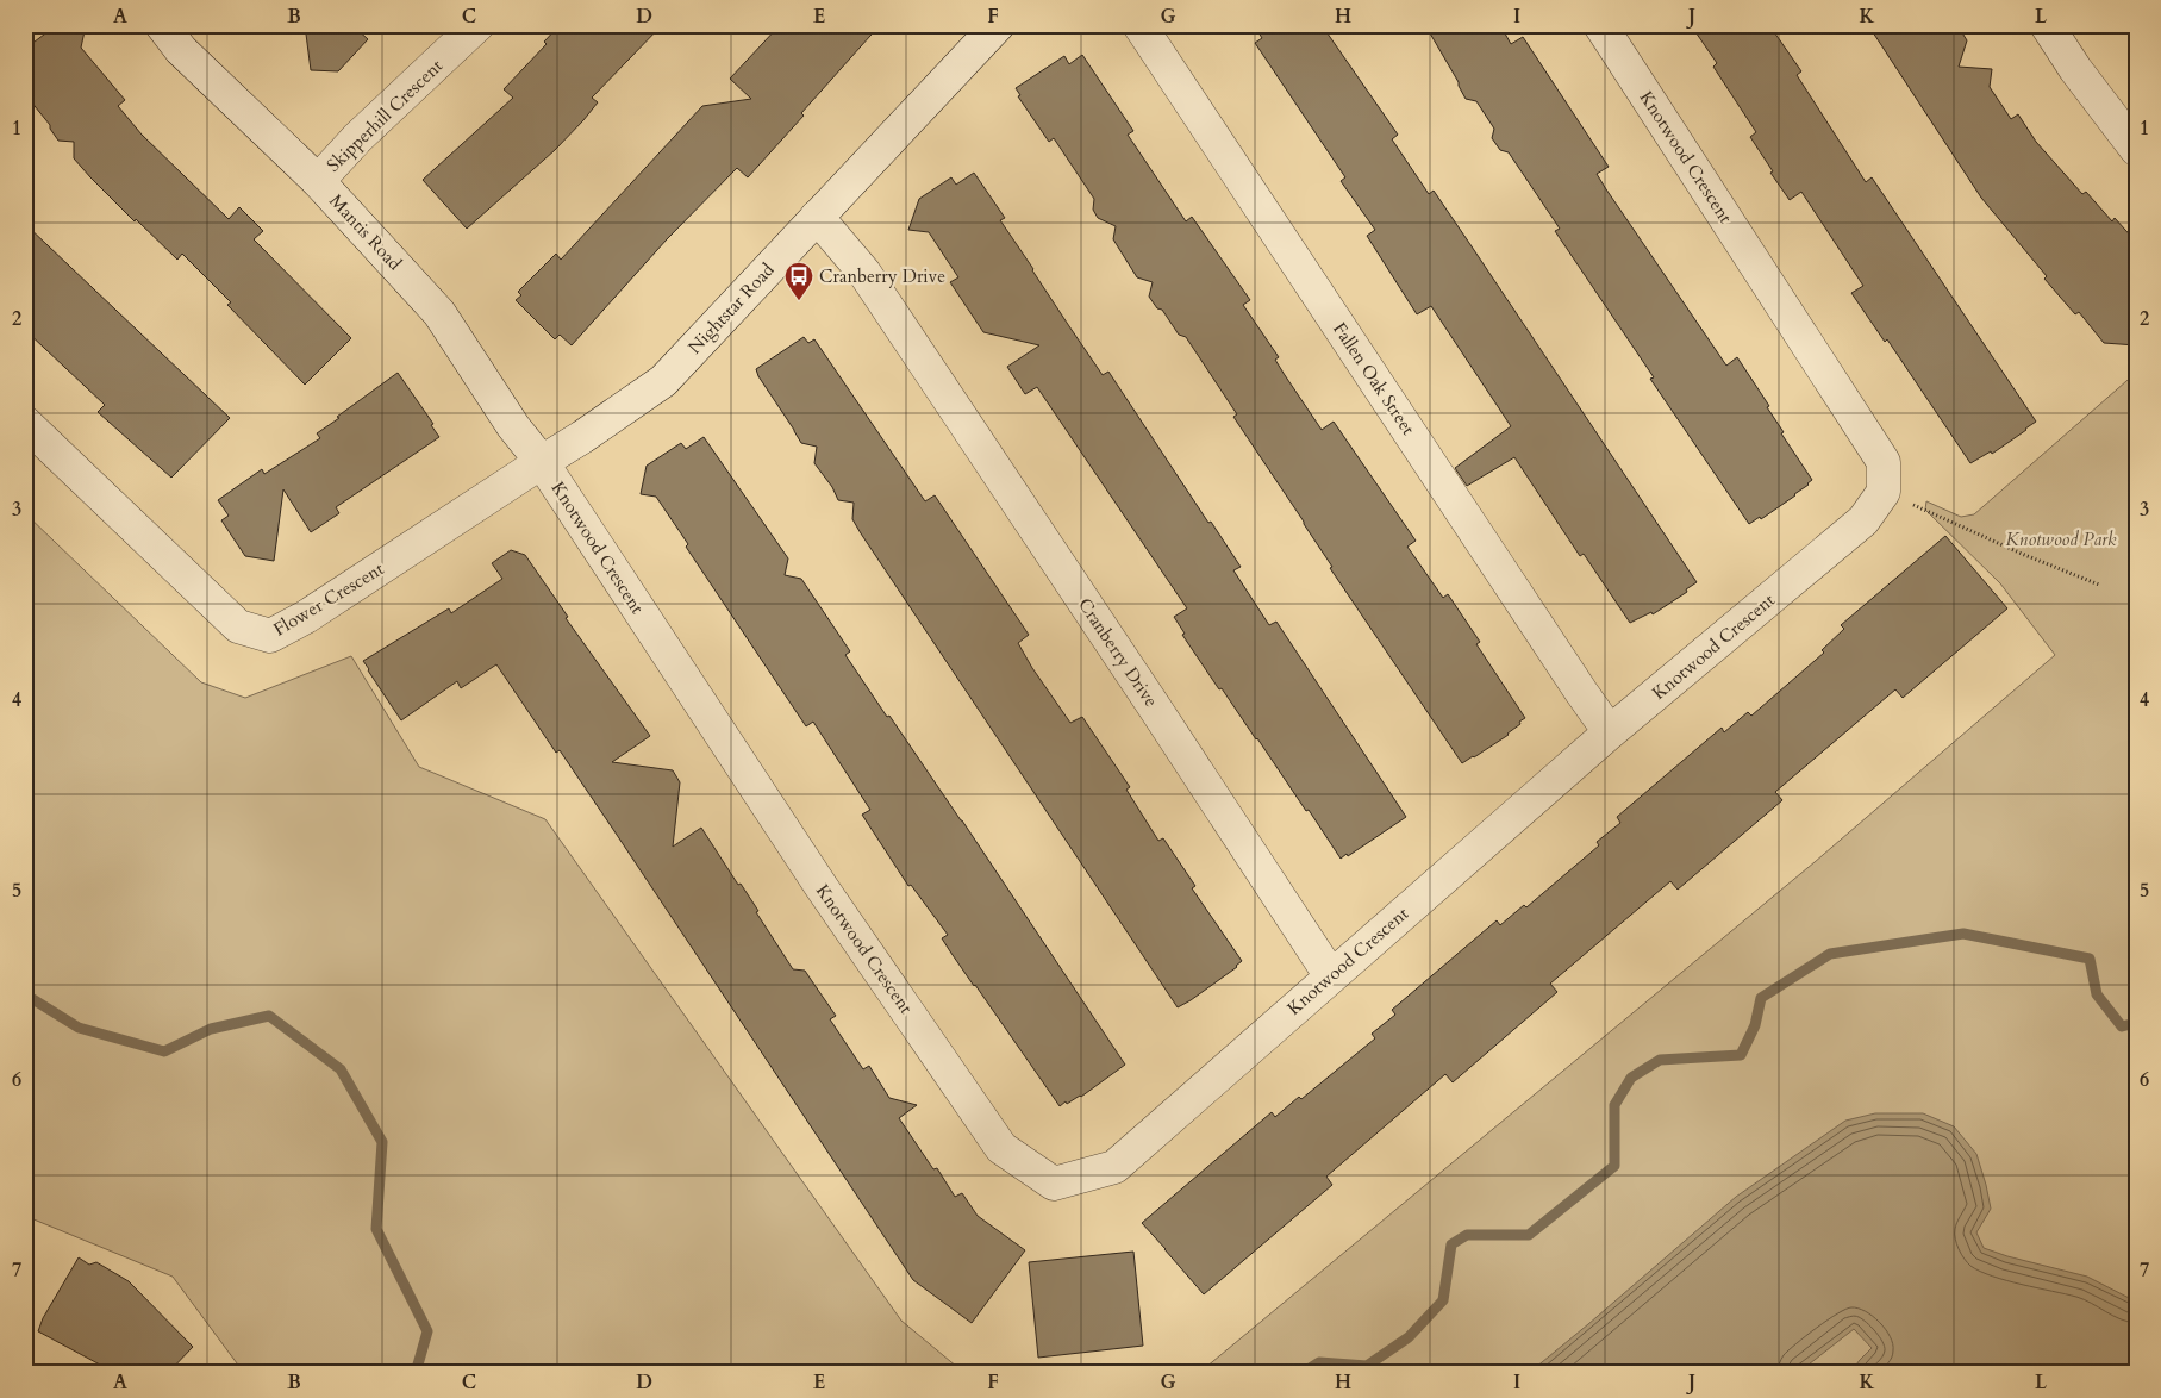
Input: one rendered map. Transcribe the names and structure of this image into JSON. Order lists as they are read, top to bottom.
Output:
{
  "streets": {
    "street": [
      "Skipperhill Crescent",
      "Knotwood Crescent",
      "Mantis Road",
      "Nightstar Road",
      "Fallen Oak Street",
      "Flower Crescent",
      "Cranberry Drive"
    ]
  },
  "crossings": [
    ["Skipperhill Crescent", "Mantis Road"],
    ["Knotwood Crescent", "Mantis Road"],
    ["Knotwood Crescent", "Nightstar Road"],
    ["Knotwood Crescent", "Fallen Oak Street"],
    ["Knotwood Crescent", "Flower Crescent"],
    ["Knotwood Crescent", "Cranberry Drive"],
    ["Mantis Road", "Nightstar Road"],
    ["Mantis Road", "Flower Crescent"],
    ["Nightstar Road", "Flower Crescent"],
    ["Nightstar Road", "Cranberry Drive"]
  ],
  "parks": ["Knotwood Park"],
  "places": {
    "bus stop": ["Cranberry Drive"]
  },
  "grid": {
    "columns": [
      "A",
      "B",
      "C",
      "D",
      "E",
      "F",
      "G",
      "H",
      "I",
      "J",
      "K",
      "L"
    ],
    "rows": [
      "1",
      "2",
      "3",
      "4",
      "5",
      "6",
      "7"
    ]
  }
}
